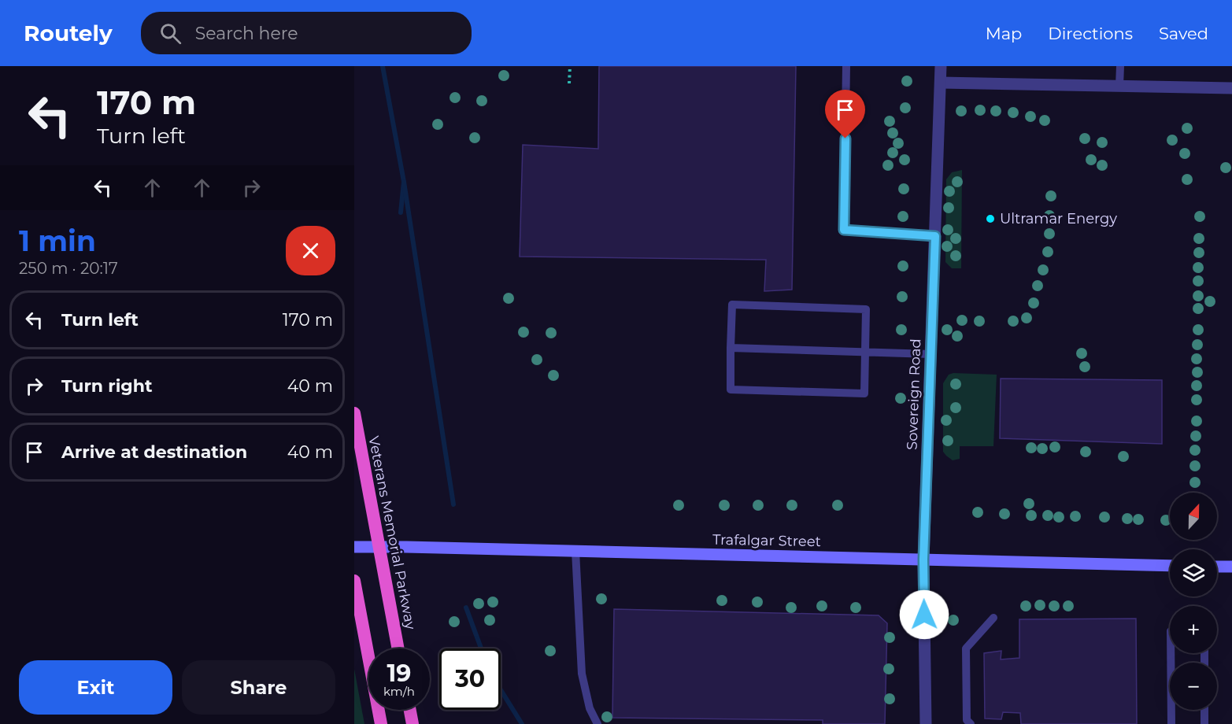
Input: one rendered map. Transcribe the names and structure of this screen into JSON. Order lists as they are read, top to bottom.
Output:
{
  "streets": {
    "highway": ["Veterans Memorial Parkway"],
    "main road": ["Trafalgar Street"],
    "street": ["Sovereign Road"]
  },
  "crossings": [
    ["Sovereign Road", "Trafalgar Street"],
    ["Veterans Memorial Parkway", "Trafalgar Street"]
  ],
  "places": ["Ultramar Energy"],
  "north": "top",
  "page": {
    "header": "Routely",
    "search": "Search here",
    "nav": ["Map", "Directions", "Saved"],
    "turn": ["170 m", "Turn left"],
    "heading": ["1 min", "250 m · 20:17"],
    "list": [
      {
        "name": "Turn left",
        "value": "170 m"
      },
      {
        "name": "Turn right",
        "value": "40 m"
      },
      {
        "name": "Arrive at destination",
        "value": "40 m"
      }
    ],
    "map_buttons": ["+", "−"],
    "speed": "19 km/h",
    "limit": "30",
    "buttons": ["Exit", "Share"]
  }
}
